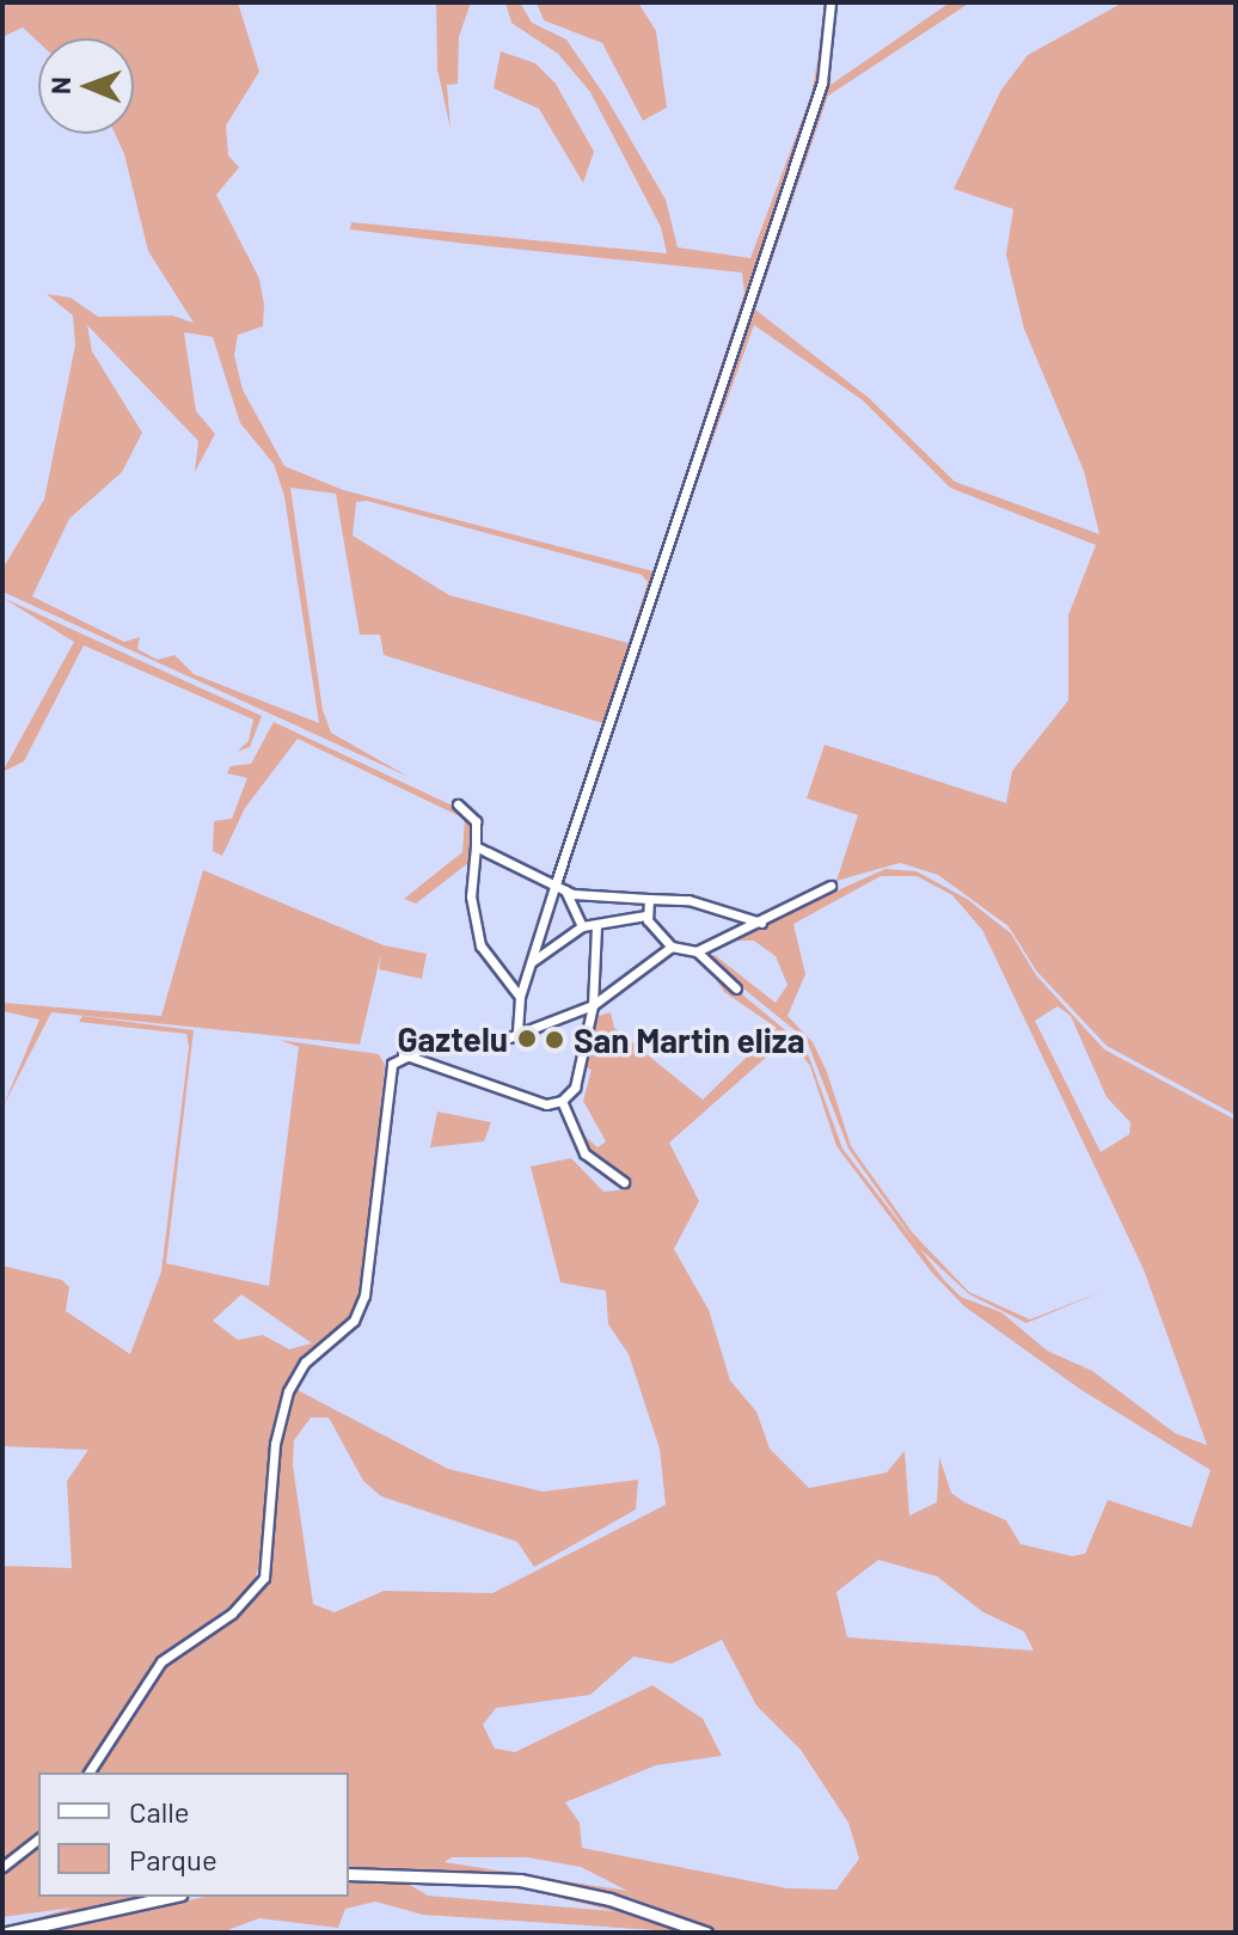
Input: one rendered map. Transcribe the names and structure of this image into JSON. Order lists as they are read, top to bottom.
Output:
{
  "places": ["Gaztelu", "San Martin eliza"],
  "legend": ["Calle", "Parque"],
  "north": "left"
}
